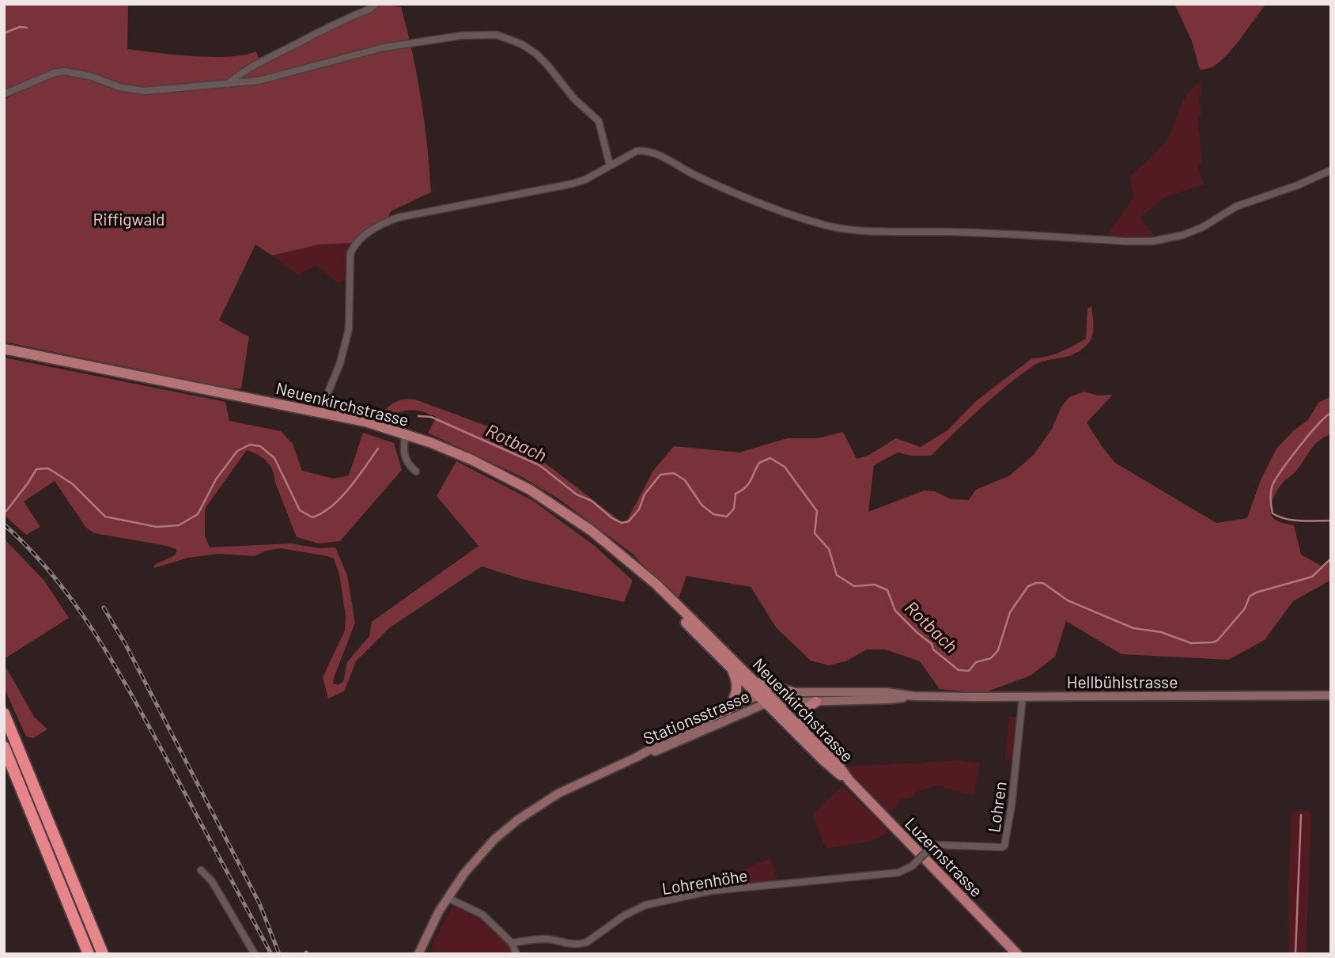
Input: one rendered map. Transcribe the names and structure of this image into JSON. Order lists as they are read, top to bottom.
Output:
{
  "streets": {
    "main road": [
      "Neuenkirchstrasse",
      "Hellbühlstrasse",
      "Stationsstrasse",
      "Luzernstrasse"
    ],
    "street": ["Lohren", "Lohrenhöhe"]
  },
  "crossings": [
    ["Neuenkirchstrasse", "Hellbühlstrasse"],
    ["Neuenkirchstrasse", "Stationsstrasse"],
    ["Neuenkirchstrasse", "Luzernstrasse"],
    ["Hellbühlstrasse", "Stationsstrasse"],
    ["Hellbühlstrasse", "Lohren"],
    ["Lohren", "Lohrenhöhe"]
  ],
  "water": ["Rotbach"],
  "parks": ["Riffigwald"]
}
